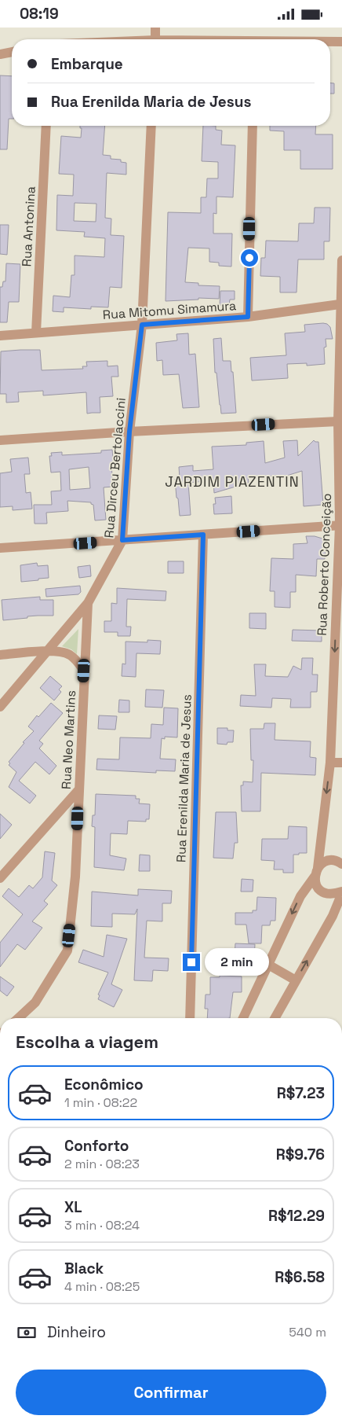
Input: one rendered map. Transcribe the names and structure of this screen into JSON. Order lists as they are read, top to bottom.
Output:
{
  "streets": {
    "street": [
      "Rua Antonina",
      "Rua Mitomu Simamura",
      "Rua Dirceu Bertolaccini",
      "Rua Roberto Conceição",
      "Rua Neo Martins",
      "Rua Erenilda Maria de Jesus"
    ]
  },
  "crossings": [
    ["Rua Antonina", "Rua Mitomu Simamura"],
    ["Rua Mitomu Simamura", "Rua Dirceu Bertolaccini"],
    ["Rua Mitomu Simamura", "Rua Roberto Conceição"],
    ["Rua Dirceu Bertolaccini", "Rua Neo Martins"]
  ],
  "one_way": ["Rua Roberto Conceição"],
  "districts": ["JARDIM PIAZENTIN"],
  "page": {
    "status": "08:19",
    "banner": ["Embarque", "Rua Erenilda Maria de Jesus"],
    "bubble": "2 min",
    "heading": "Escolha a viagem",
    "list": [
      {
        "name": "Econômico",
        "note": "1 min · 08:22",
        "value": "R$7.23"
      },
      {
        "name": "Conforto",
        "note": "2 min · 08:23",
        "value": "R$9.76"
      },
      {
        "name": "XL",
        "note": "3 min · 08:24",
        "value": "R$12.29"
      },
      {
        "name": "Black",
        "note": "4 min · 08:25",
        "value": "R$6.58"
      }
    ],
    "pay": ["Dinheiro", "540 m"],
    "buttons": "Confirmar"
  }
}
